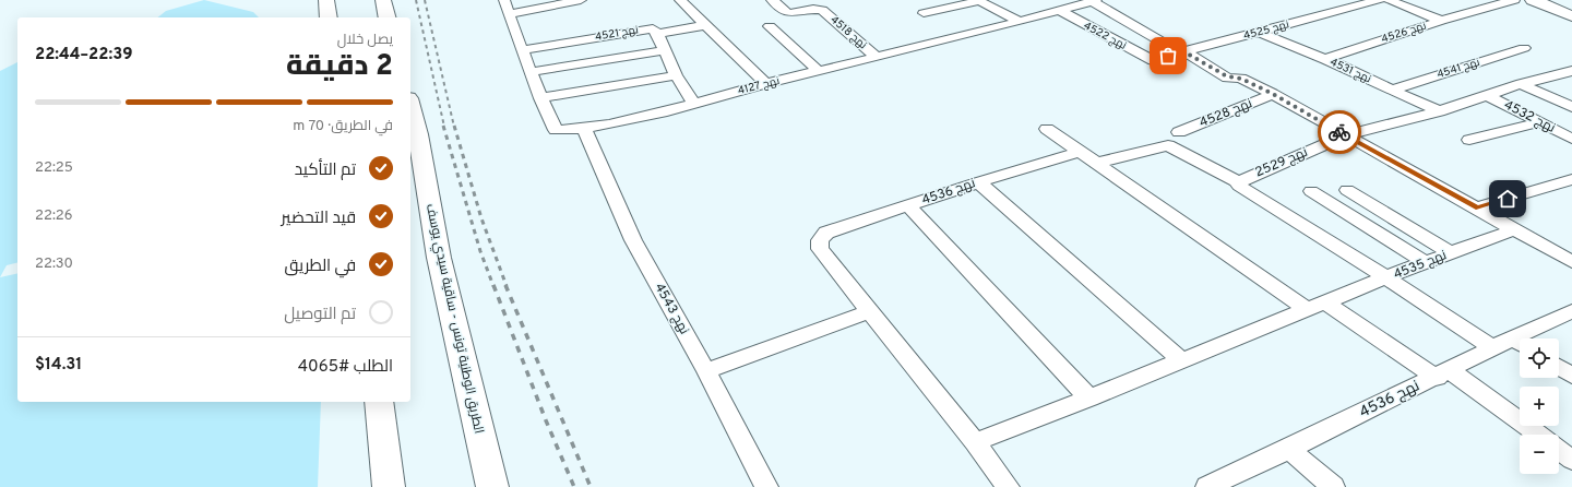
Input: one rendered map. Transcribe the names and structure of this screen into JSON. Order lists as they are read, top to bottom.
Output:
{
  "streets": {
    "main road": ["الطريق الوطنية تونس - ساقية سيدي يوسف"],
    "street": [
      "نهج 4525",
      "نهج 4518",
      "نهج 4526",
      "نهج 4521",
      "نهج 4522",
      "نهج 4541",
      "نهج 4531",
      "نهج 4127",
      "نهج 4528",
      "نهج 4532",
      "نهج 2529",
      "نهج 4536",
      "نهج 4535",
      "نهج 4543"
    ]
  },
  "crossings": [
    ["نهج 4525", "نهج 4522"],
    ["نهج 4525", "نهج 4531"],
    ["نهج 4518", "نهج 4127"],
    ["نهج 4526", "نهج 4531"],
    ["نهج 4521", "نهج 4127"],
    ["نهج 4522", "نهج 4127"],
    ["نهج 4541", "نهج 4531"],
    ["نهج 4531", "نهج 2529"],
    ["نهج 4127", "نهج 4543"],
    ["نهج 4532", "نهج 2529"],
    ["نهج 2529", "نهج 4536"],
    ["نهج 2529", "نهج 4535"]
  ],
  "page": {
    "heading": ["2 دقيقة", "يصل خلال", "22:39–22:44"],
    "panel": ["الطلب #4065", "$14.31"],
    "bar": "في الطريق · 70 m",
    "list": [
      ["تم التأكيد", "22:25"],
      ["قيد التحضير", "22:26"],
      ["في الطريق", "22:30"],
      "تم التوصيل"
    ],
    "map_buttons": ["+", "−"]
  }
}
